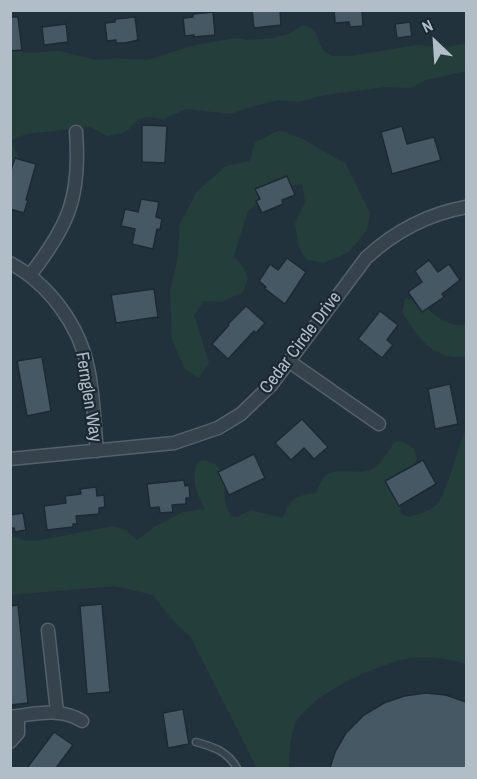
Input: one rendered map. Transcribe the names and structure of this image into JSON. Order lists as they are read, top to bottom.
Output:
{
  "streets": {
    "street": ["Cedar Circle Drive", "Fernglen Way"]
  },
  "crossings": [
    ["Cedar Circle Drive", "Fernglen Way"]
  ],
  "north": "top left"
}
